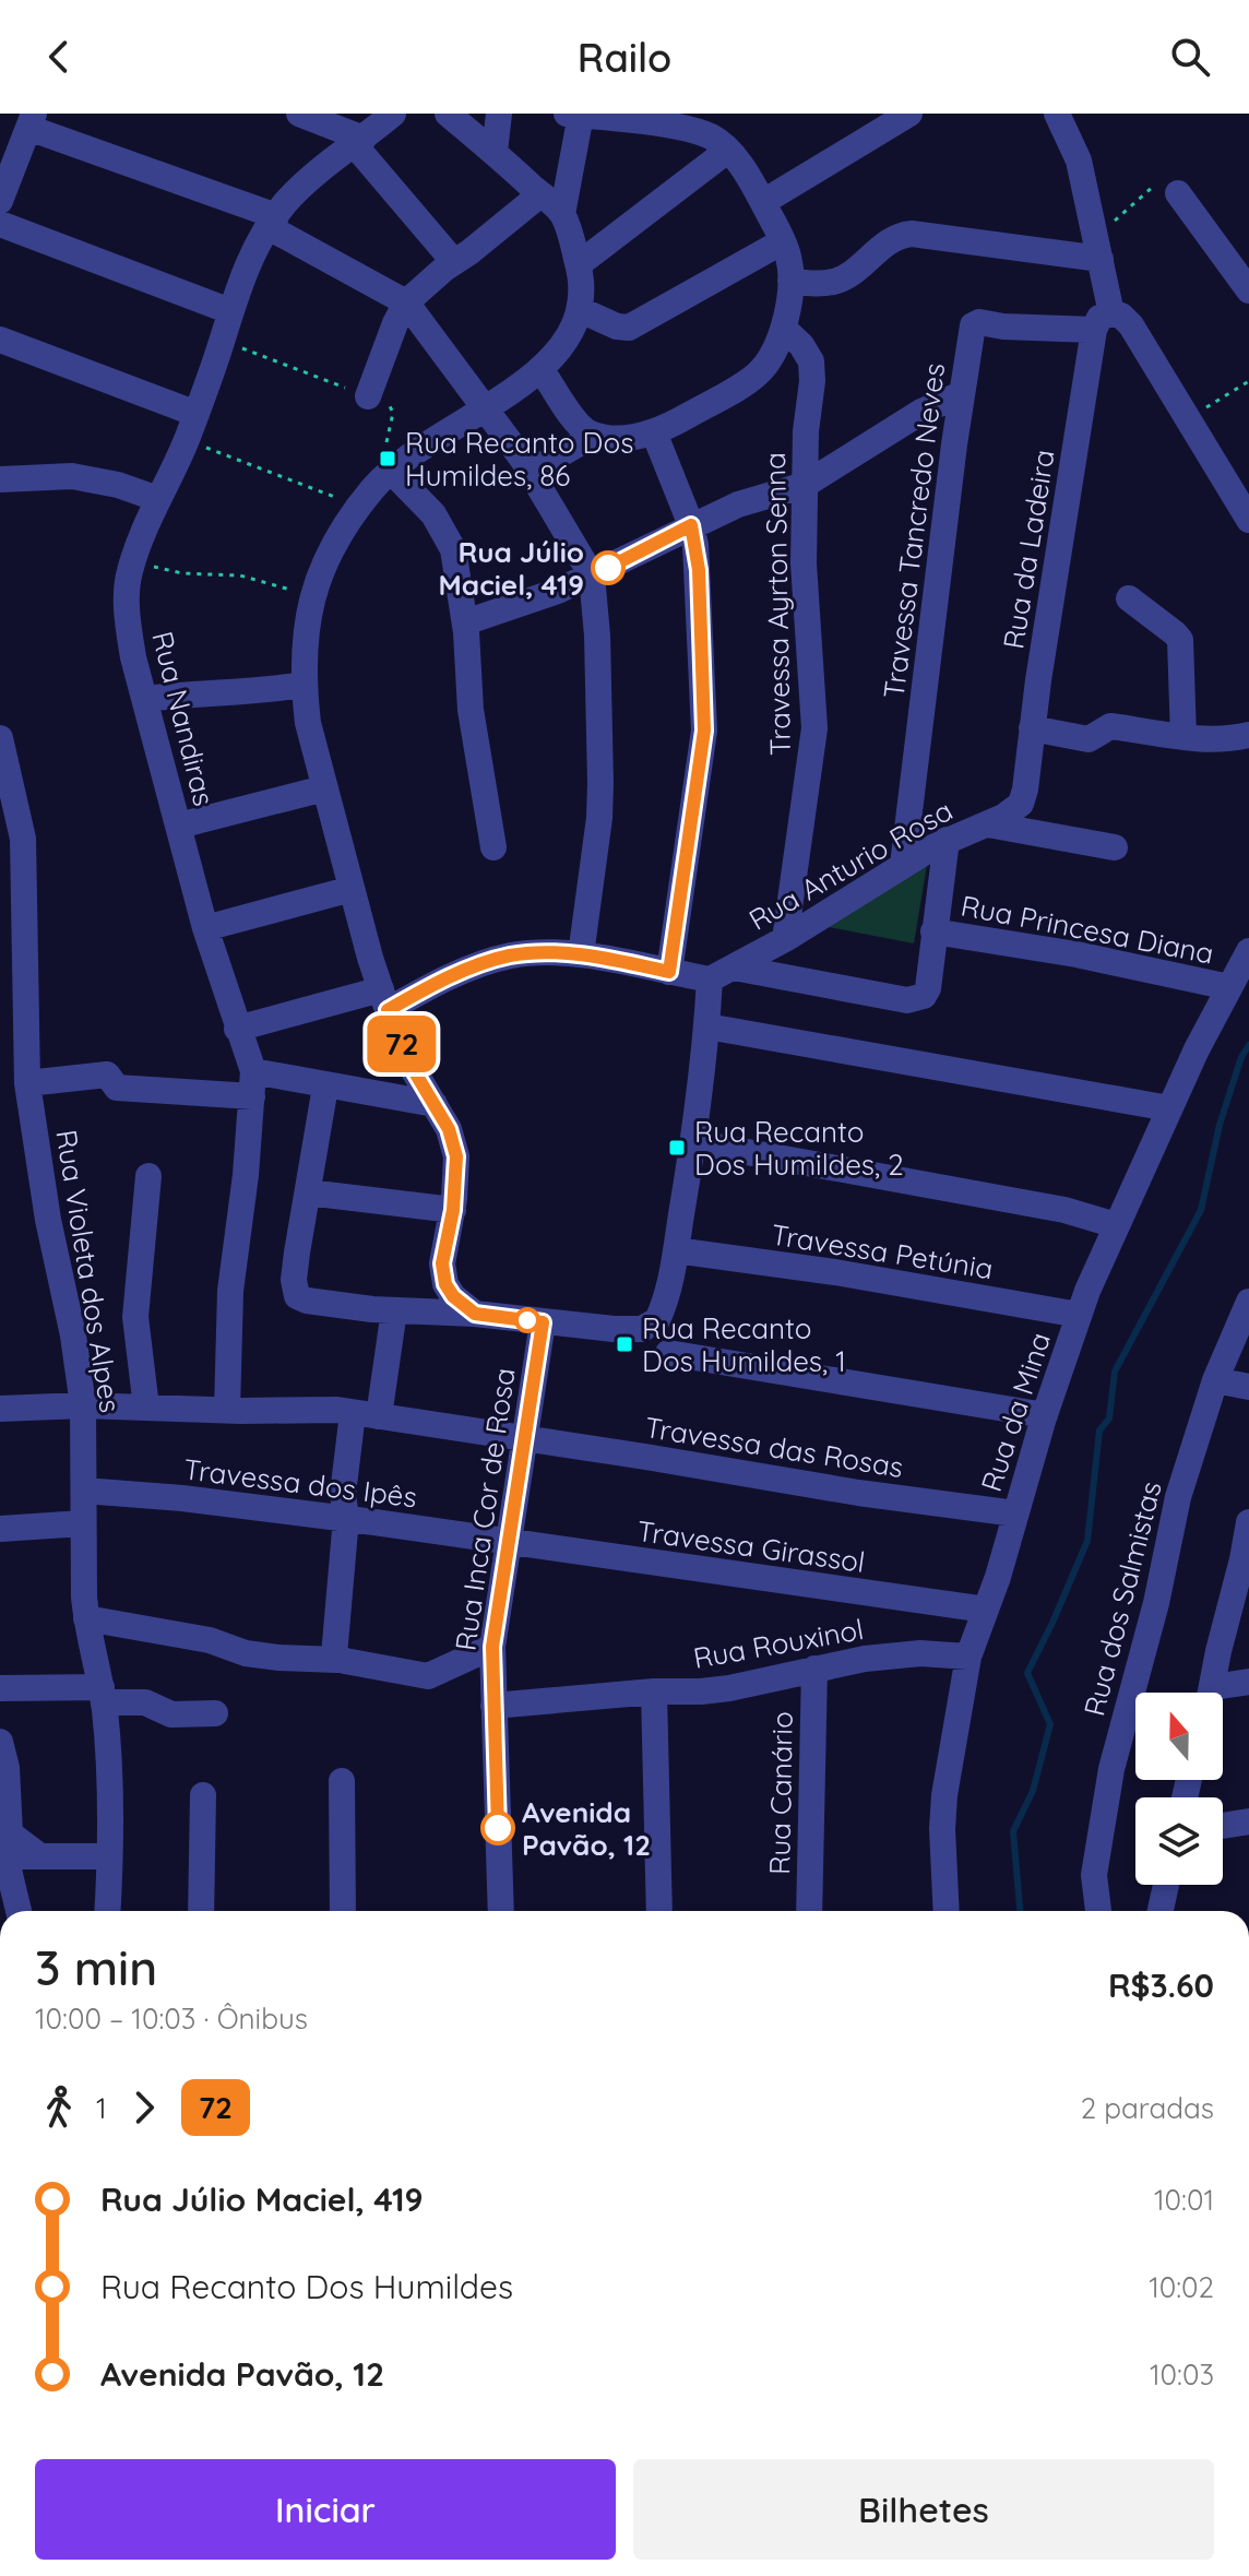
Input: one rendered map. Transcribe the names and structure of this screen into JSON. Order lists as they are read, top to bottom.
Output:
{
  "streets": {
    "street": [
      "Travessa Tancredo Neves",
      "Rua da Ladeira",
      "Travessa Ayrton Senna",
      "Rua Nandiras",
      "Rua Anturio Rosa",
      "Rua Princesa Diana",
      "Travessa Petúnia",
      "Rua Violeta dos Alpes",
      "Rua da Mina",
      "Travessa das Rosas",
      "Travessa dos Ipês",
      "Rua Inca Cor de Rosa",
      "Travessa Girassol",
      "Rua dos Salmistas",
      "Rua Rouxinol",
      "Rua Canário"
    ]
  },
  "crossings": [
    ["Travessa Tancredo Neves", "Rua da Ladeira"],
    ["Travessa Tancredo Neves", "Rua Anturio Rosa"],
    ["Rua da Ladeira", "Rua Anturio Rosa"],
    ["Travessa Ayrton Senna", "Rua Anturio Rosa"],
    ["Rua Nandiras", "Travessa das Rosas"],
    ["Rua Princesa Diana", "Rua da Mina"],
    ["Travessa Petúnia", "Rua da Mina"],
    ["Rua Violeta dos Alpes", "Travessa das Rosas"],
    ["Rua Violeta dos Alpes", "Travessa dos Ipês"],
    ["Rua da Mina", "Travessa das Rosas"],
    ["Rua da Mina", "Travessa Girassol"],
    ["Rua da Mina", "Rua Rouxinol"],
    ["Travessa das Rosas", "Rua Inca Cor de Rosa"],
    ["Travessa dos Ipês", "Rua Inca Cor de Rosa"],
    ["Travessa dos Ipês", "Travessa Girassol"],
    ["Rua Inca Cor de Rosa", "Travessa Girassol"],
    ["Rua Inca Cor de Rosa", "Rua Rouxinol"],
    ["Rua Rouxinol", "Rua Canário"]
  ],
  "places": {
    "transit": ["Rua Recanto Dos Humildes, 86", "Rua Recanto Dos Humildes, 2", "Rua Recanto Dos Humildes, 1"],
    "other": ["Rua Júlio Maciel, 419", "Avenida Pavão, 12"]
  },
  "lines": ["bus line 72"],
  "north": "top",
  "page": {
    "header": "Railo",
    "on_map": "72",
    "heading": ["3 min", "10:00 – 10:03 · Ônibus", "R$3.60"],
    "legs": ["1", "72", "2 paradas"],
    "list": [
      {
        "name": "Rua Júlio Maciel, 419",
        "value": "10:01"
      },
      {
        "name": "Rua Recanto Dos Humildes",
        "value": "10:02"
      },
      {
        "name": "Avenida Pavão, 12",
        "value": "10:03"
      }
    ],
    "buttons": ["Iniciar", "Bilhetes"]
  }
}
